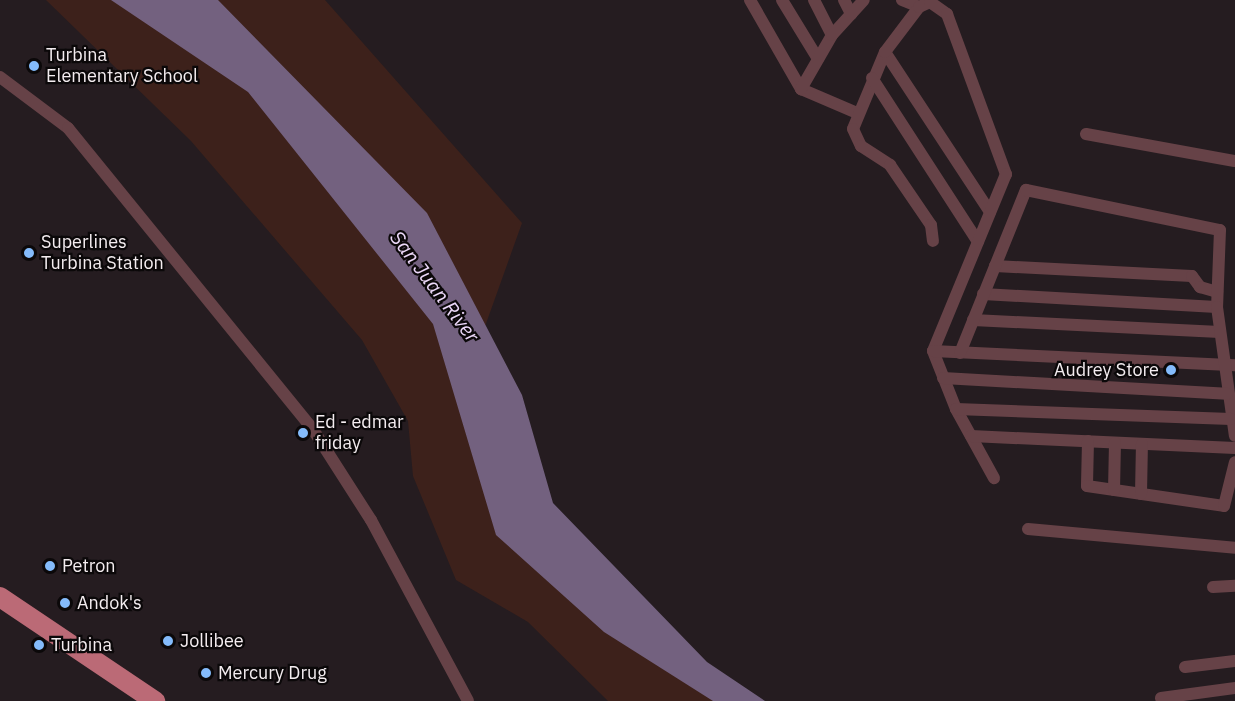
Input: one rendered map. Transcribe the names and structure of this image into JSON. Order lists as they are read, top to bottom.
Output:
{
  "water": ["San Juan River"],
  "places": [
    "Turbina Elementary School",
    "Superlines Turbina Station",
    "Audrey Store",
    "Ed - edmar friday",
    "Petron",
    "Andok's",
    "Jollibee",
    "Turbina",
    "Mercury Drug"
  ]
}
